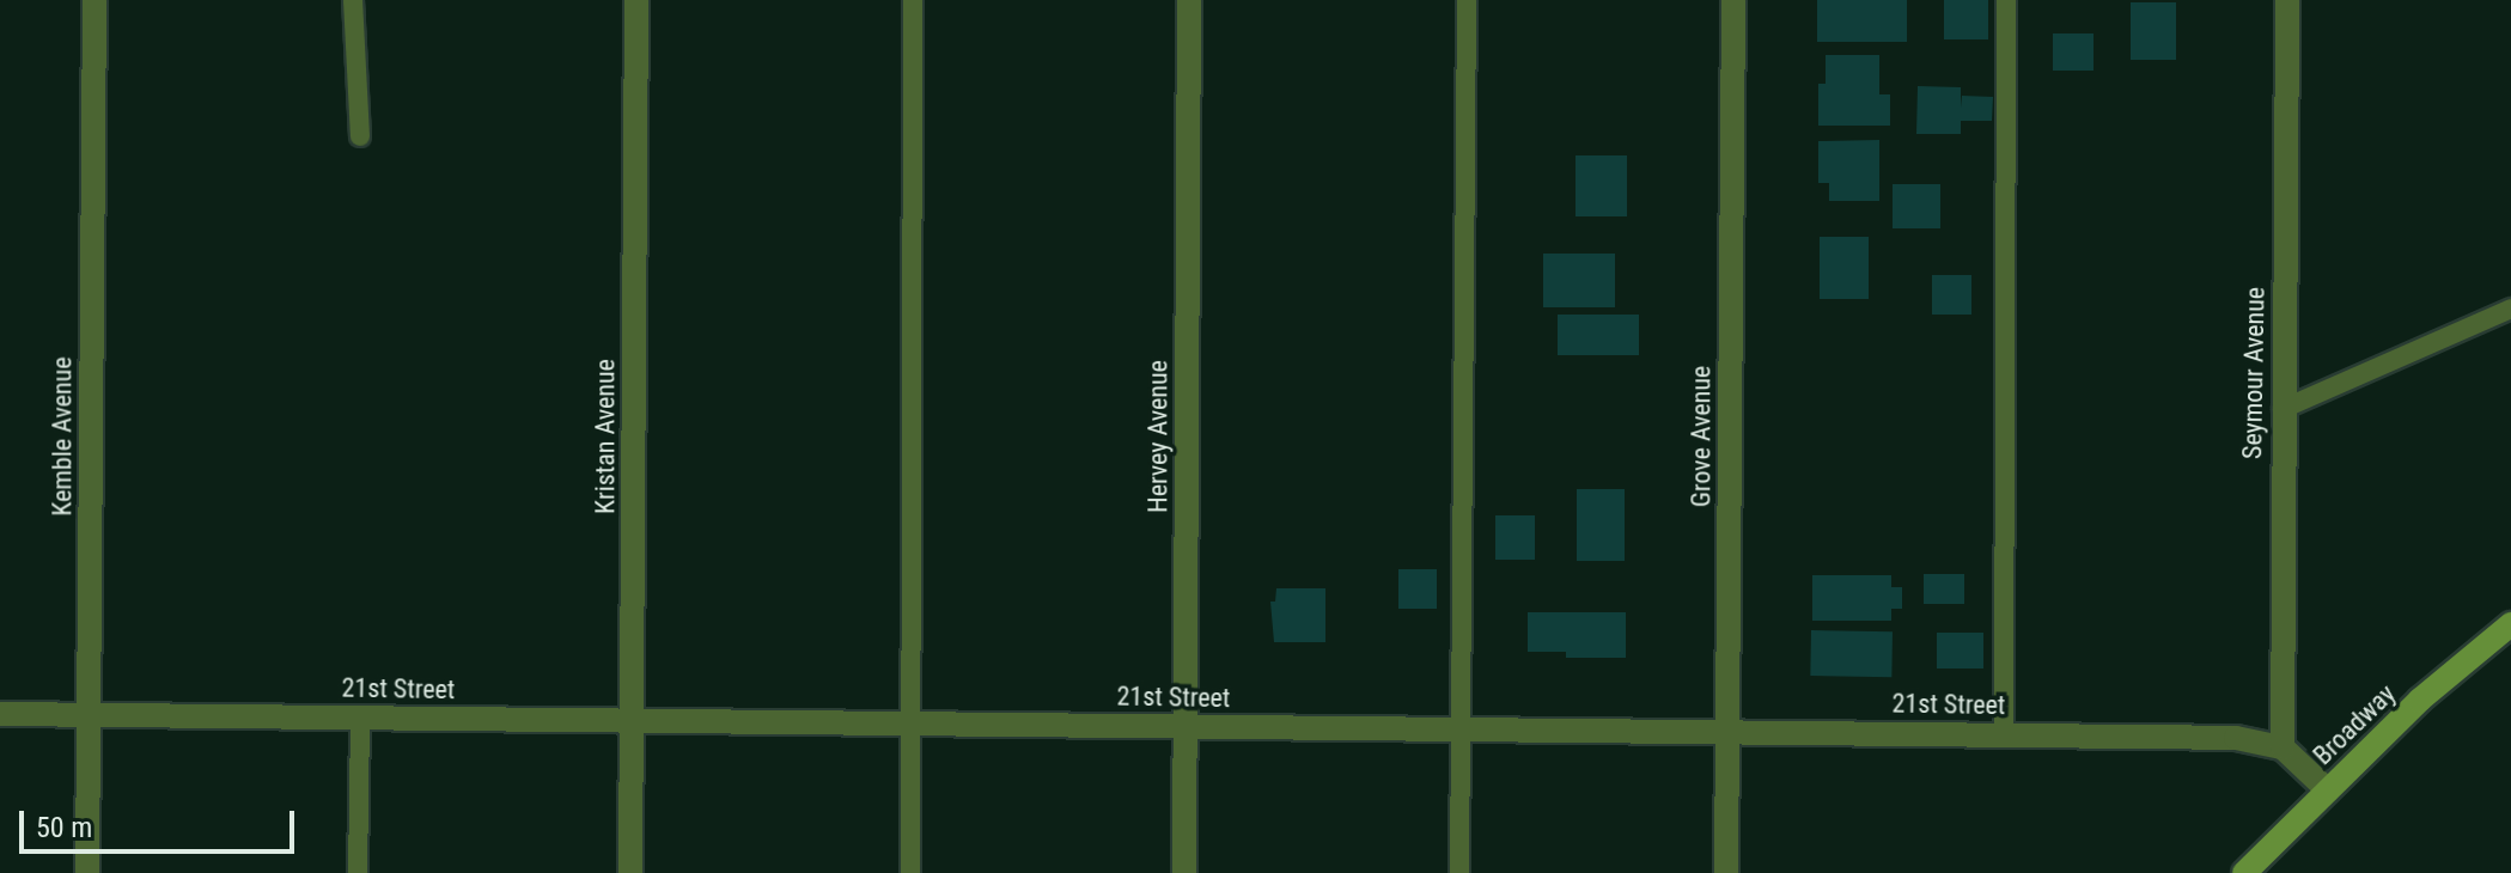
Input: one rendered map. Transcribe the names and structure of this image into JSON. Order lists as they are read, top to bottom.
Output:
{
  "streets": {
    "street": [
      "Seymour Avenue",
      "Kemble Avenue",
      "Kristan Avenue",
      "Hervey Avenue",
      "Grove Avenue",
      "21st Street",
      "Broadway"
    ]
  },
  "crossings": [
    ["Seymour Avenue", "21st Street"],
    ["Kemble Avenue", "21st Street"],
    ["Kristan Avenue", "21st Street"],
    ["Hervey Avenue", "21st Street"],
    ["Grove Avenue", "21st Street"]
  ],
  "scale_bar": "50 m"
}
